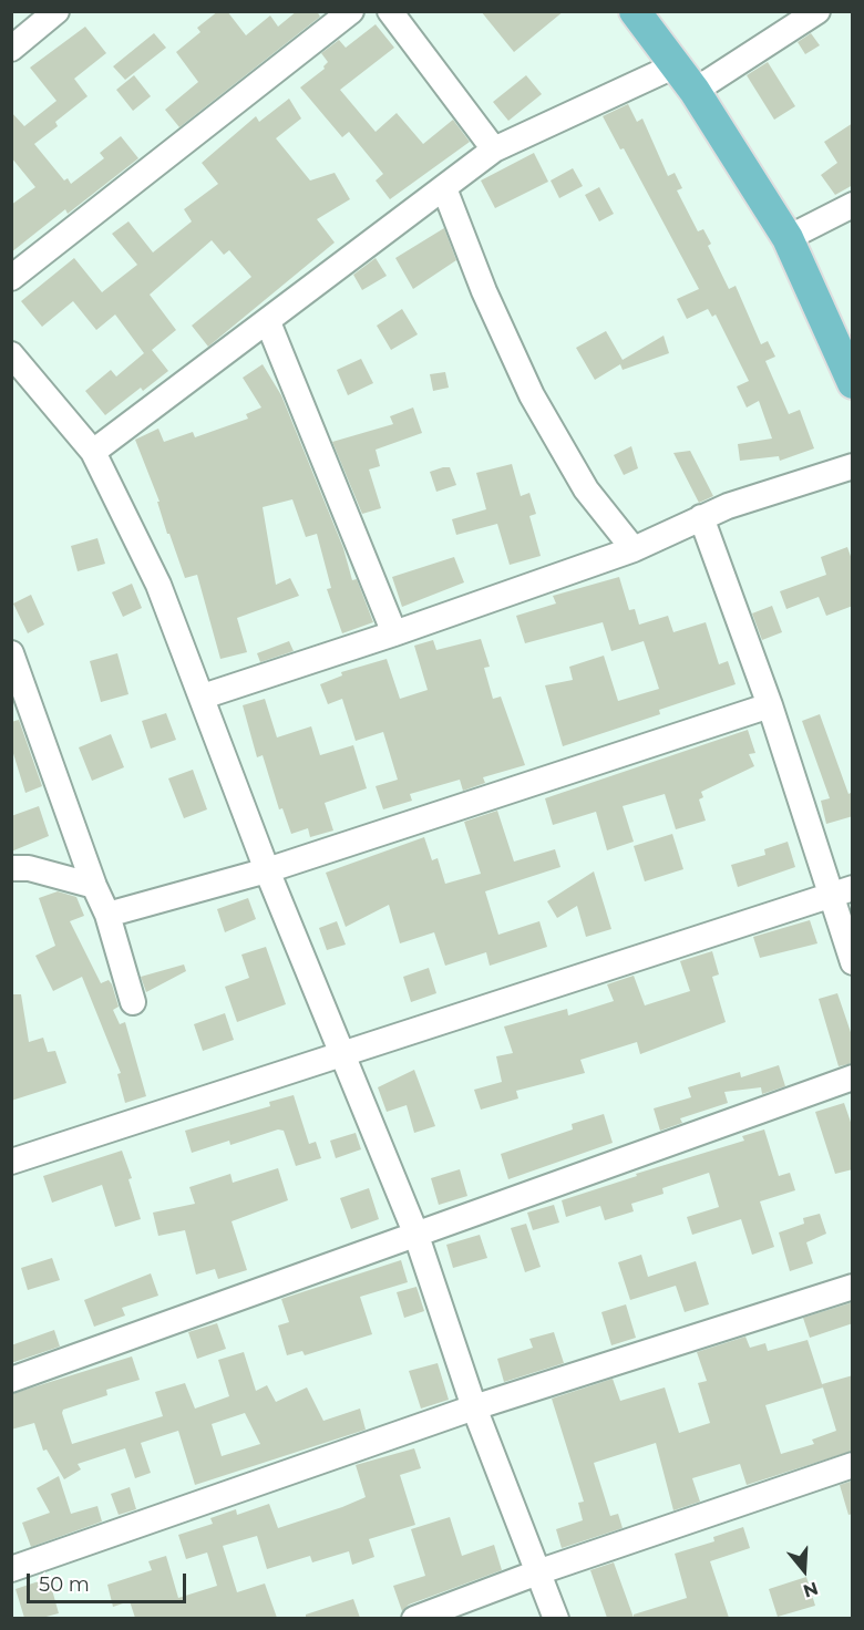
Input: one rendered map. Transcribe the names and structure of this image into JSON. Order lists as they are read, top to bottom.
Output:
{
  "scale_bar": "50 m",
  "north": "bottom"
}
